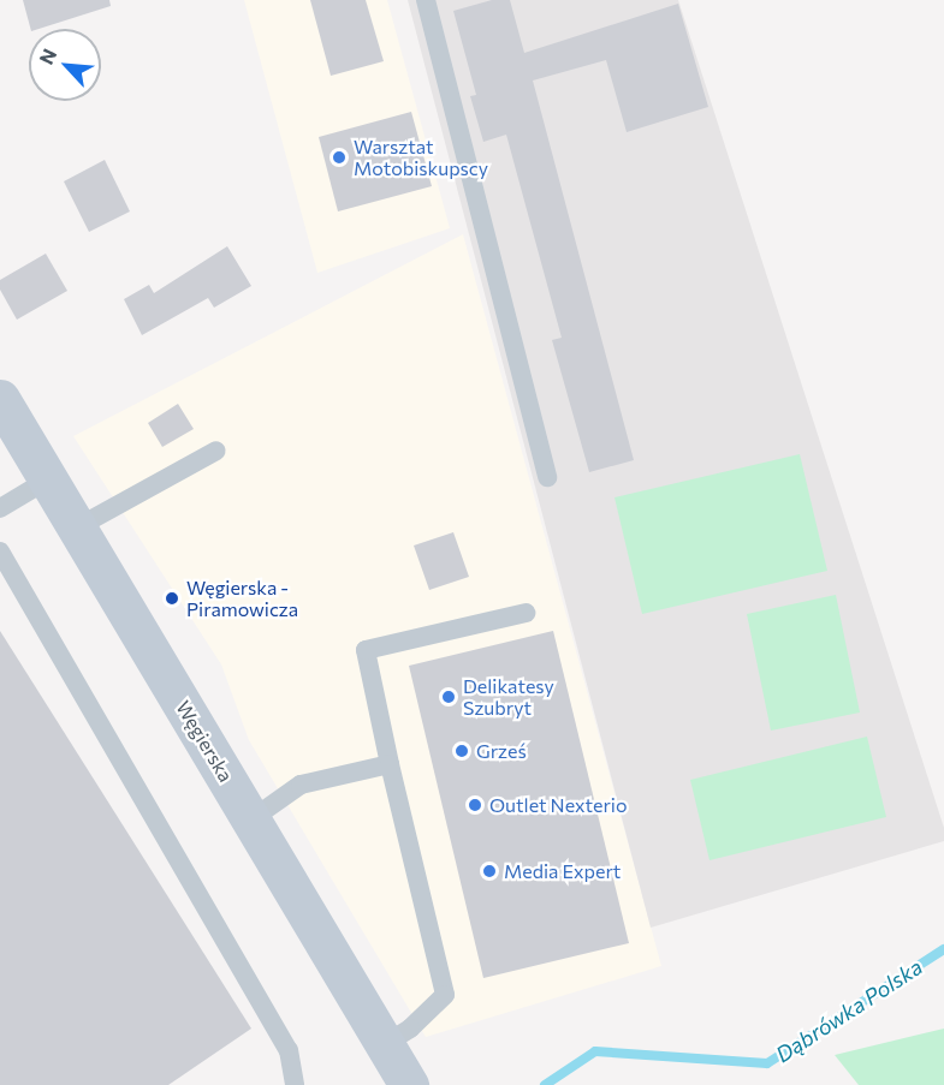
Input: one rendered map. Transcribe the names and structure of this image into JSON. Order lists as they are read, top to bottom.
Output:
{
  "streets": {
    "main road": ["Węgierska"]
  },
  "water": ["Dąbrówka Polska"],
  "places": [
    "Warsztat Motobiskupscy",
    "Węgierska - Piramowicza",
    "Delikatesy Szubryt",
    "Grześ",
    "Outlet Nexterio",
    "Media Expert"
  ],
  "north": "top left"
}
